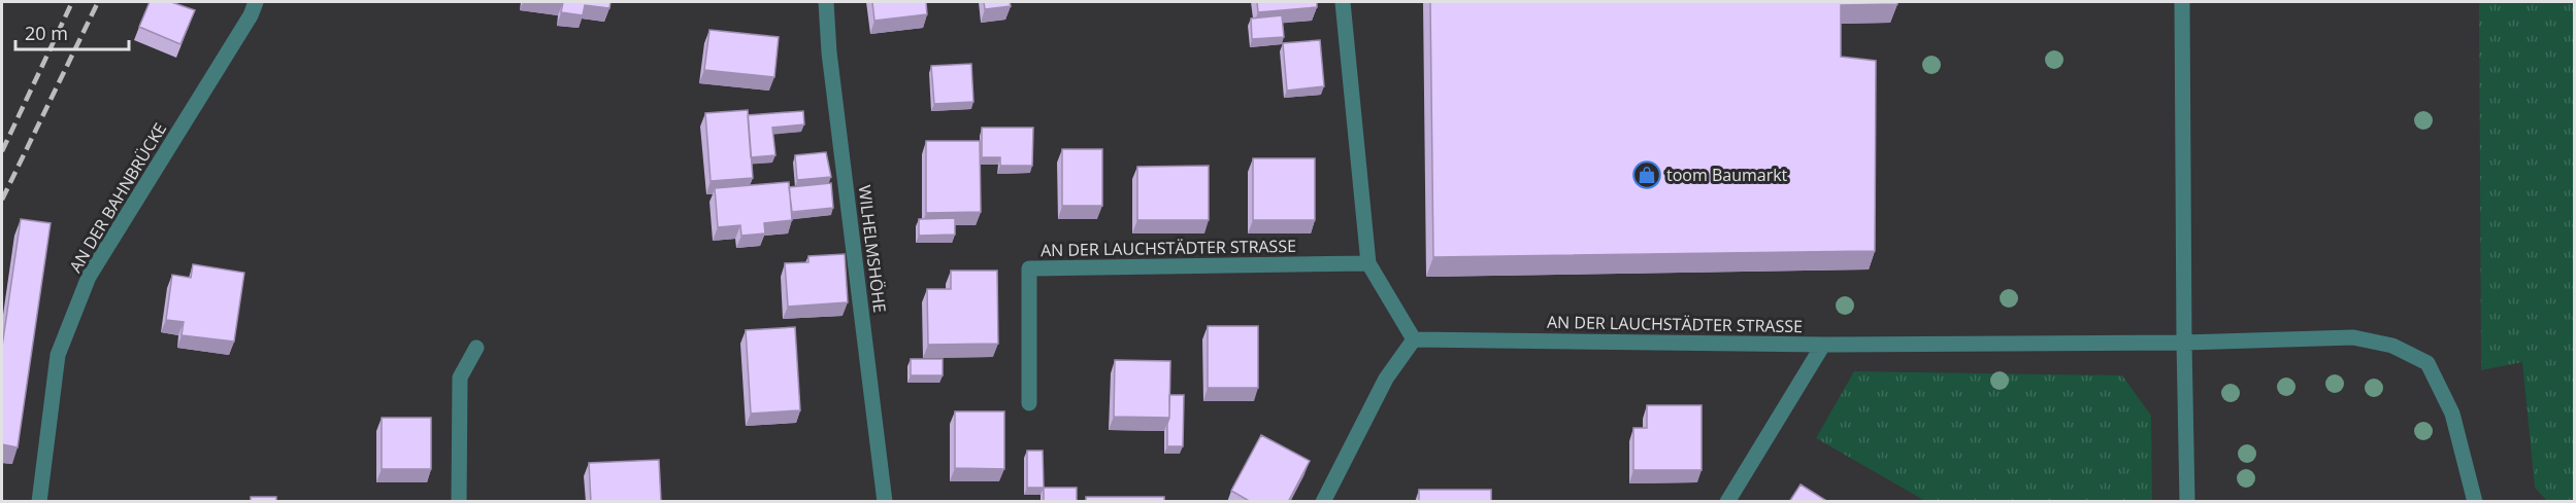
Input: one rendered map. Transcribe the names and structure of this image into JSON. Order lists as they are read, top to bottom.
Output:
{
  "streets": {
    "street": ["AN DER BAHNBRÜCKE", "AN DER LAUCHSTÄDTER STRASSE", "WILHELMSHÖHE"]
  },
  "places": {
    "shop": ["toom Baumarkt"]
  },
  "scale_bar": "20 m"
}
